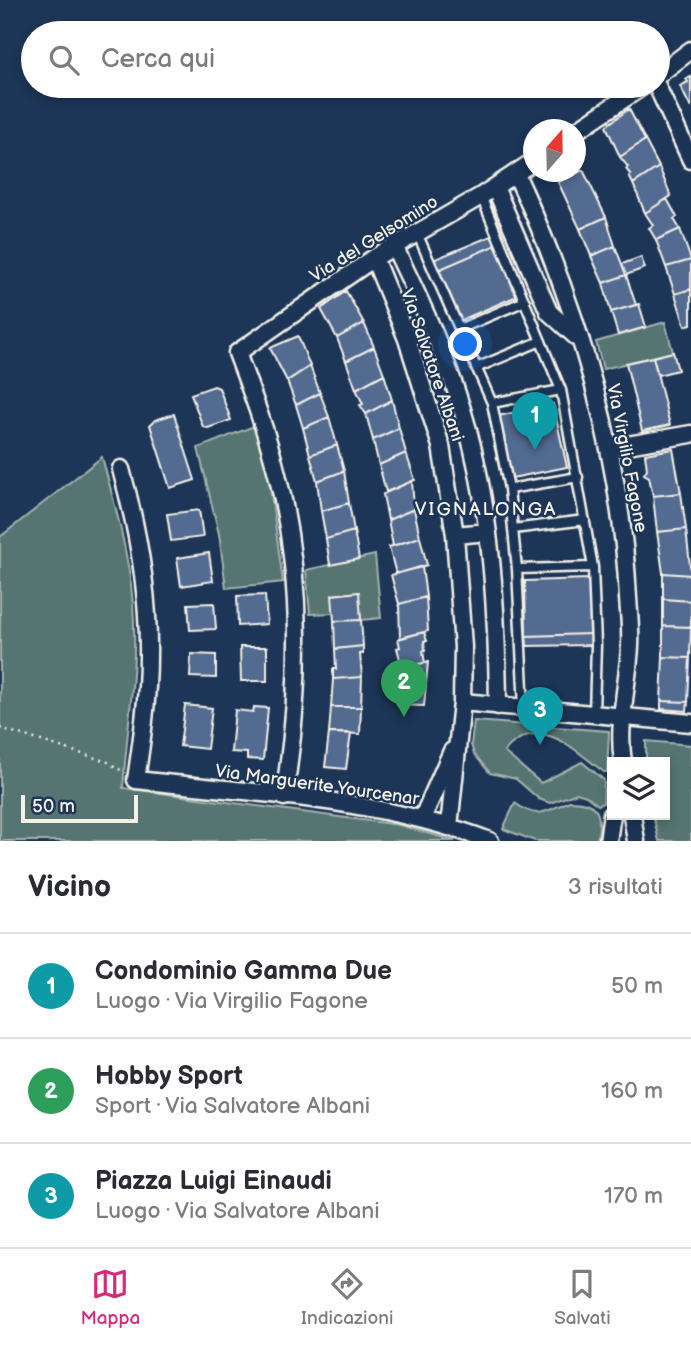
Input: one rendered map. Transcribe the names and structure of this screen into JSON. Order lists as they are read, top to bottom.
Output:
{
  "streets": {
    "street": [
      "Via del Gelsomino",
      "Via Salvatore Albani",
      "Via Virgilio Fagone",
      "Via Marguerite Yourcenar"
    ]
  },
  "crossings": [
    ["Via del Gelsomino", "Via Salvatore Albani"],
    ["Via del Gelsomino", "Via Virgilio Fagone"],
    ["Via del Gelsomino", "Via Marguerite Yourcenar"],
    ["Via Salvatore Albani", "Via Marguerite Yourcenar"]
  ],
  "districts": ["VIGNALONGA"],
  "scale_bar": "50 m",
  "north": "top",
  "page": {
    "search": "Cerca qui",
    "pins": ["1", "2", "3"],
    "scale": "50 m",
    "heading": ["Vicino", "3 risultati"],
    "list": [
      {
        "mark": "1",
        "name": "Condominio Gamma Due",
        "note": "Luogo · Via Virgilio Fagone",
        "value": "50 m"
      },
      {
        "mark": "2",
        "name": "Hobby Sport",
        "note": "Sport · Via Salvatore Albani",
        "value": "160 m"
      },
      {
        "mark": "3",
        "name": "Piazza Luigi Einaudi",
        "note": "Luogo · Via Salvatore Albani",
        "value": "170 m"
      }
    ],
    "nav": ["Mappa", "Indicazioni", "Salvati"]
  }
}
